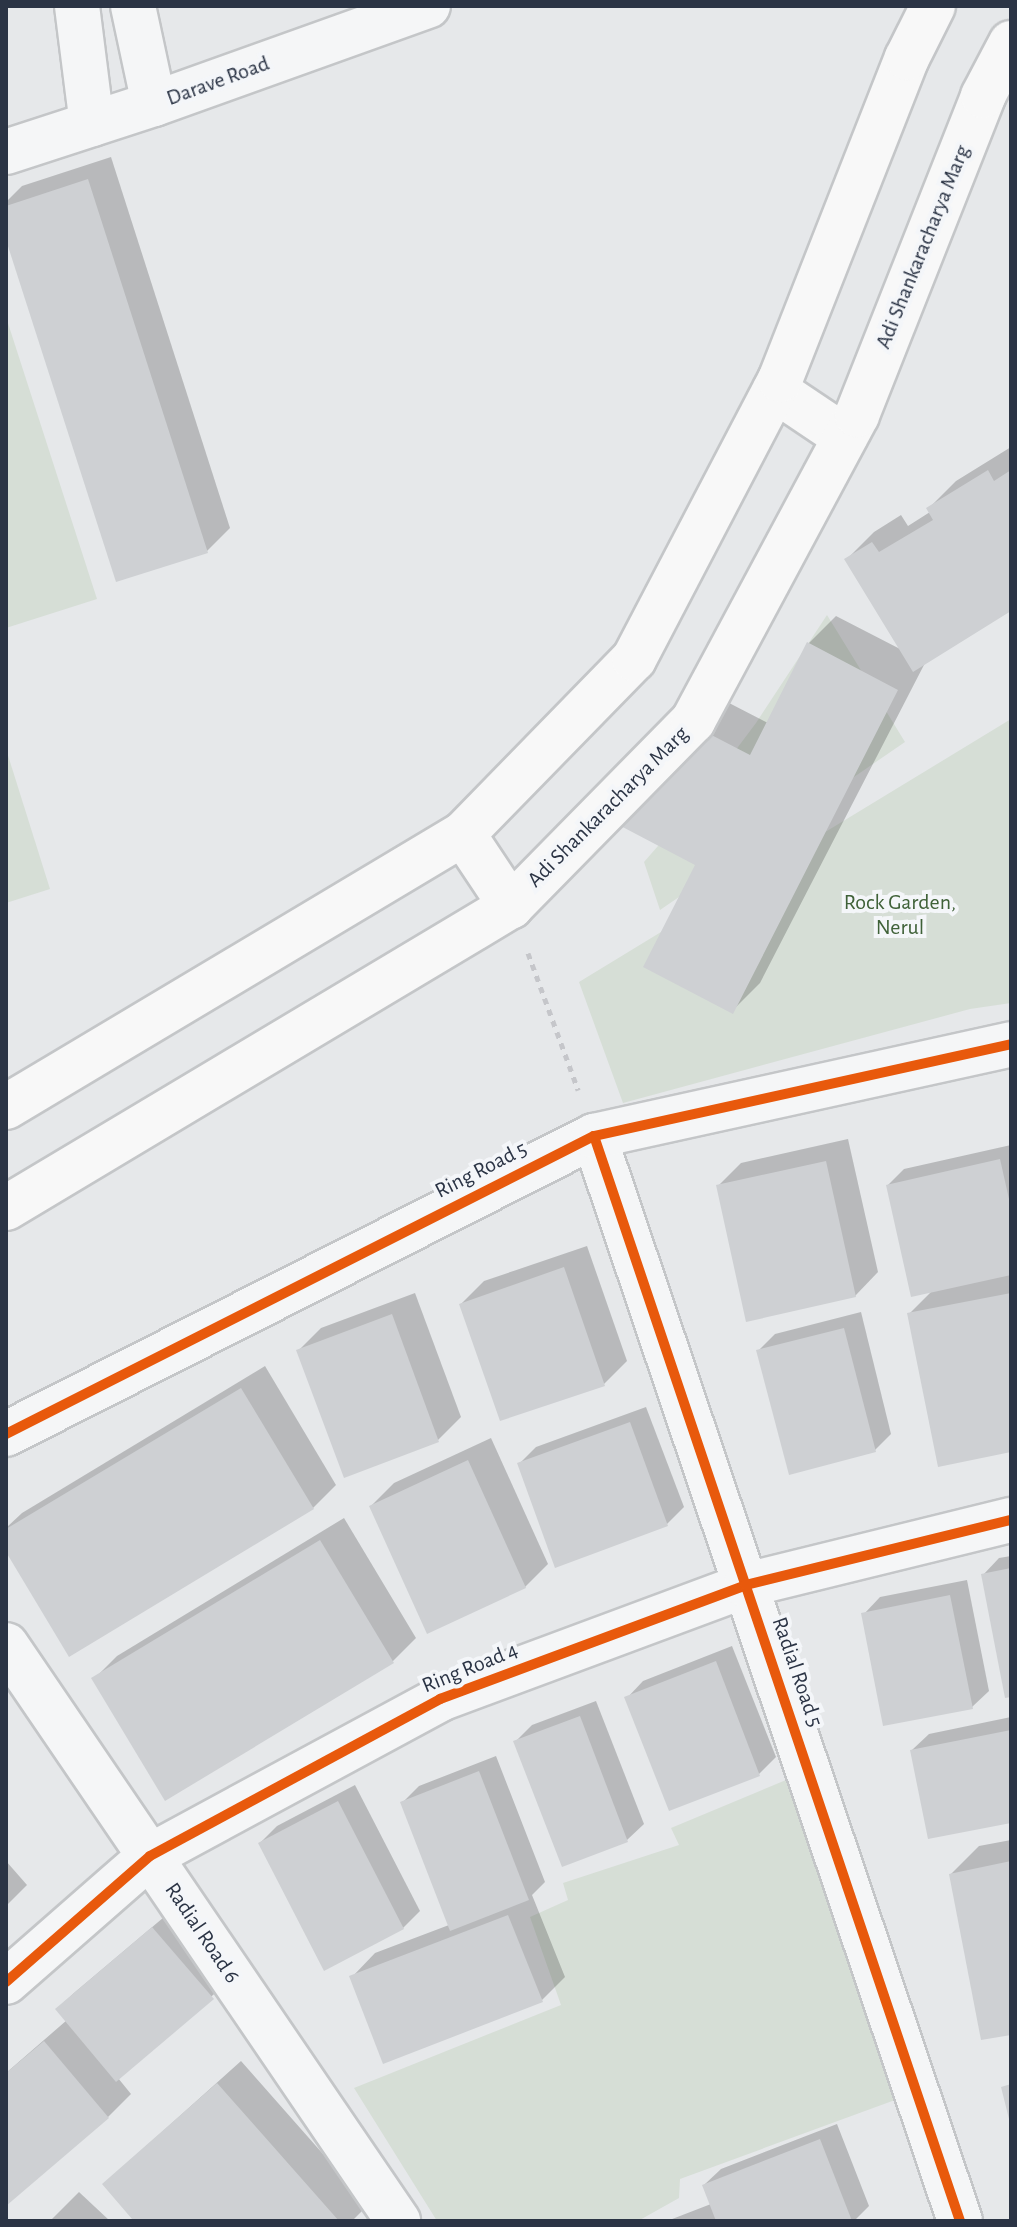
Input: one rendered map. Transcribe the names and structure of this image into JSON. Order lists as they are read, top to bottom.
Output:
{
  "streets": {
    "main road": ["Adi Shankaracharya Marg"],
    "street": [
      "Darave Road",
      "Ring Road 5",
      "Ring Road 4",
      "Radial Road 5",
      "Radial Road 6"
    ]
  },
  "crossings": [
    ["Ring Road 5", "Radial Road 5"],
    ["Ring Road 4", "Radial Road 5"],
    ["Ring Road 4", "Radial Road 6"]
  ],
  "parks": ["Rock Garden, Nerul"]
}
